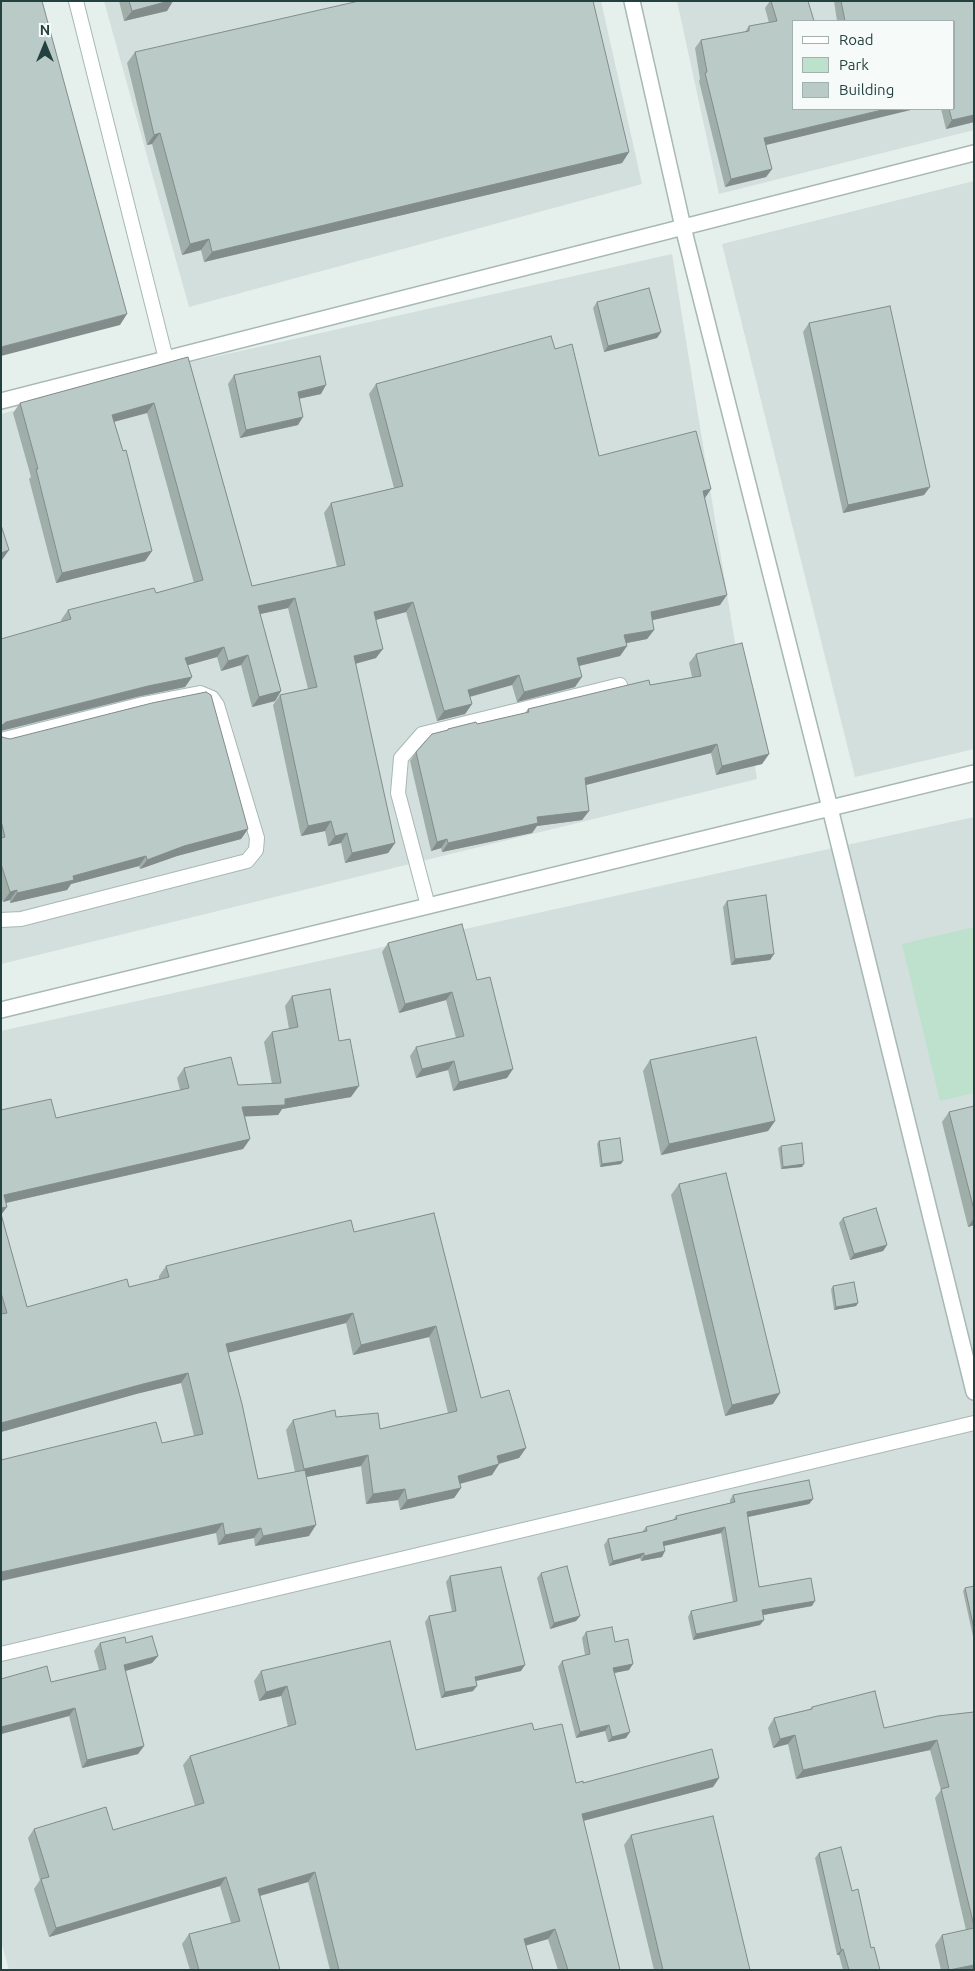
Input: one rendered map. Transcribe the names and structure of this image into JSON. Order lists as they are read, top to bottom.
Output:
{
  "legend": ["Road", "Park", "Building"],
  "north": "top"
}
